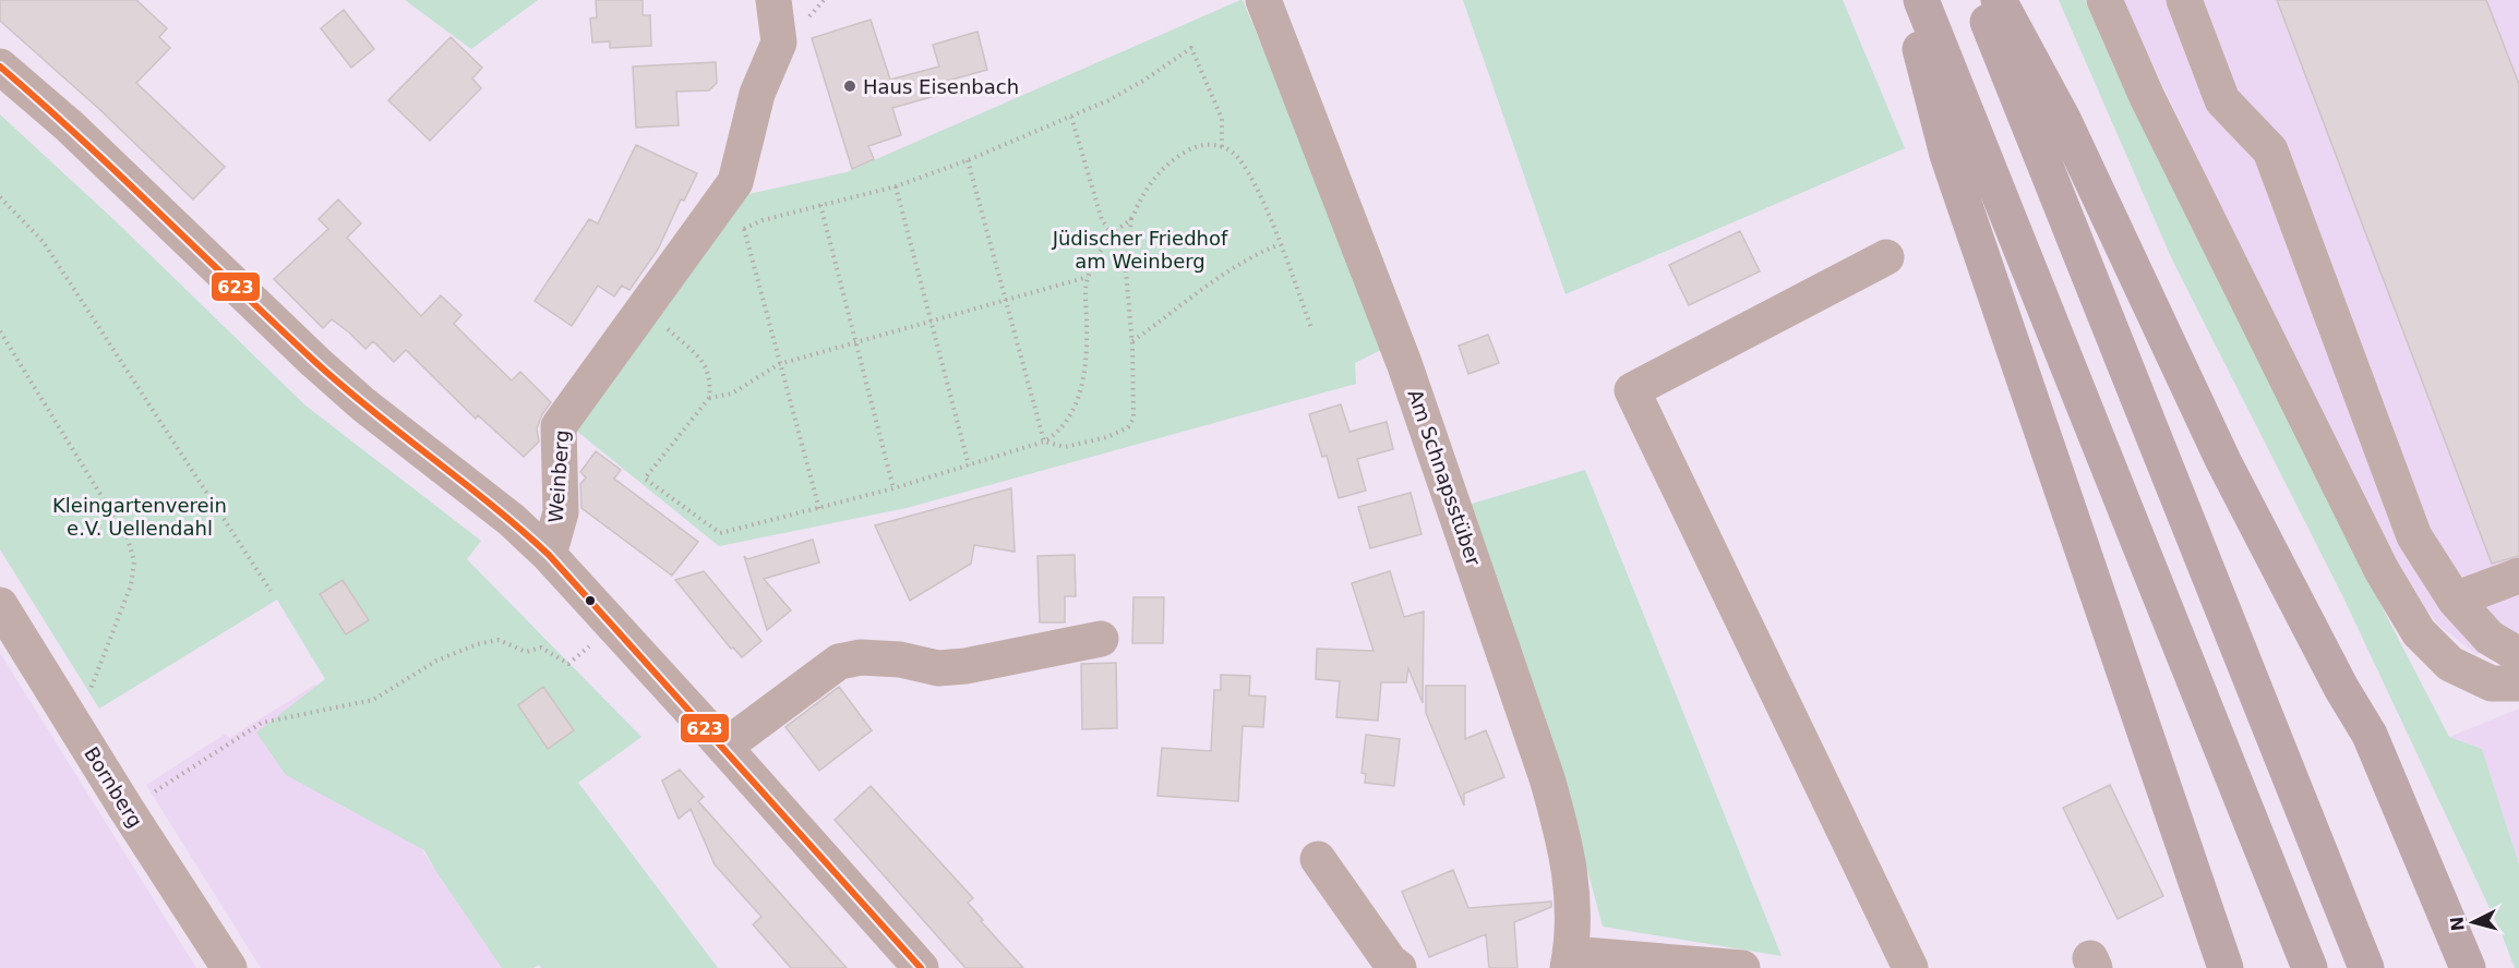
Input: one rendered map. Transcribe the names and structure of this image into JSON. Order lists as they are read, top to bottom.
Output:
{
  "streets": {
    "street": ["Weinberg", "Am Schnapsstüber", "Bornberg"]
  },
  "parks": ["Jüdischer Friedhof am Weinberg", "Kleingartenverein e.V. Uellendahl"],
  "places": ["Haus Eisenbach"],
  "lines": ["transit line 623"],
  "north": "left"
}
